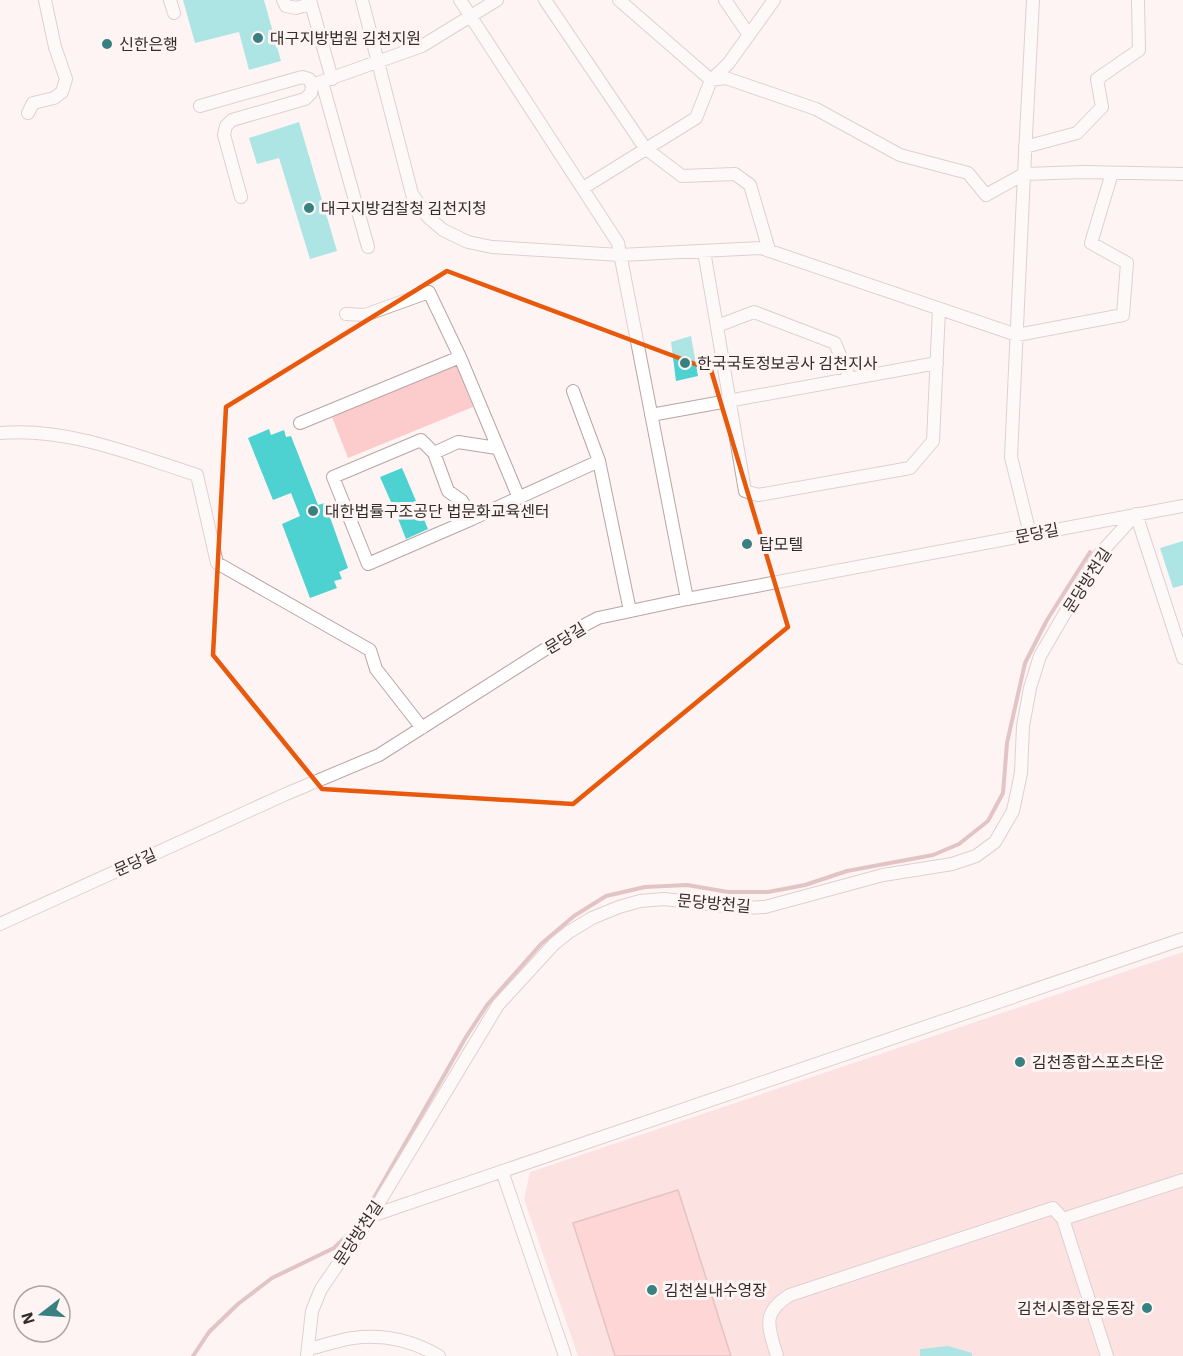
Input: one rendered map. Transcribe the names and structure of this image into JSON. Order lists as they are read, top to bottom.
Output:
{
  "streets": {
    "street": ["문당길", "문당방천길"]
  },
  "crossings": [
    ["문당길", "문당방천길"]
  ],
  "places": [
    "대구지방법원 김천지원",
    "신한은행",
    "대구지방검찰청 김천지청",
    "한국국토정보공사 김천지사",
    "대한법률구조공단 법문화교육센터",
    "탑모텔",
    "김천종합스포츠타운",
    "김천실내수영장",
    "김천시종합운동장"
  ],
  "north": "left"
}
